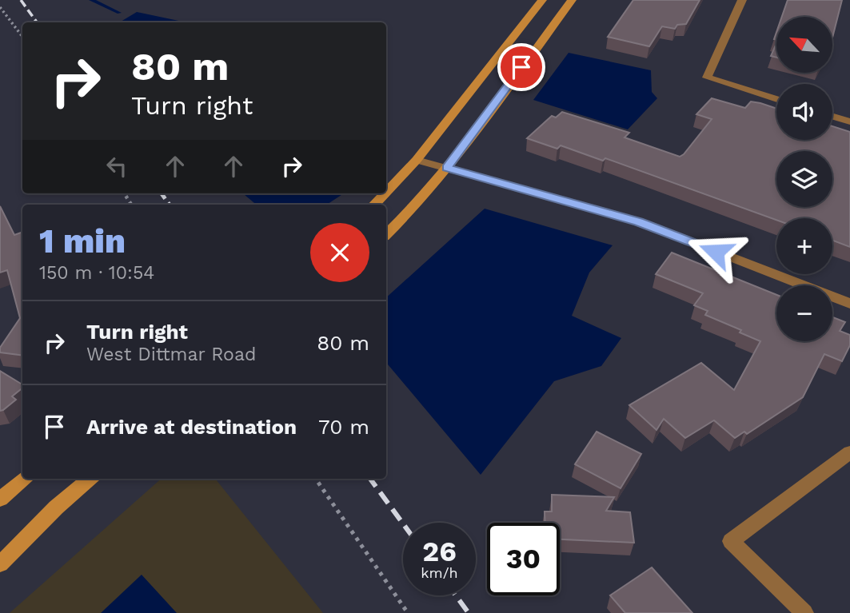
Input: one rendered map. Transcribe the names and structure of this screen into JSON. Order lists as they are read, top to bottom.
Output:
{
  "north": "top left",
  "page": {
    "map_buttons": ["+", "−"],
    "turn": ["80 m", "Turn right"],
    "heading": ["1 min", "150 m · 10:54"],
    "list": [
      {
        "name": "Turn right",
        "note": "West Dittmar Road",
        "value": "80 m"
      },
      {
        "name": "Arrive at destination",
        "value": "70 m"
      }
    ],
    "speed": "26 km/h",
    "limit": "30"
  }
}
